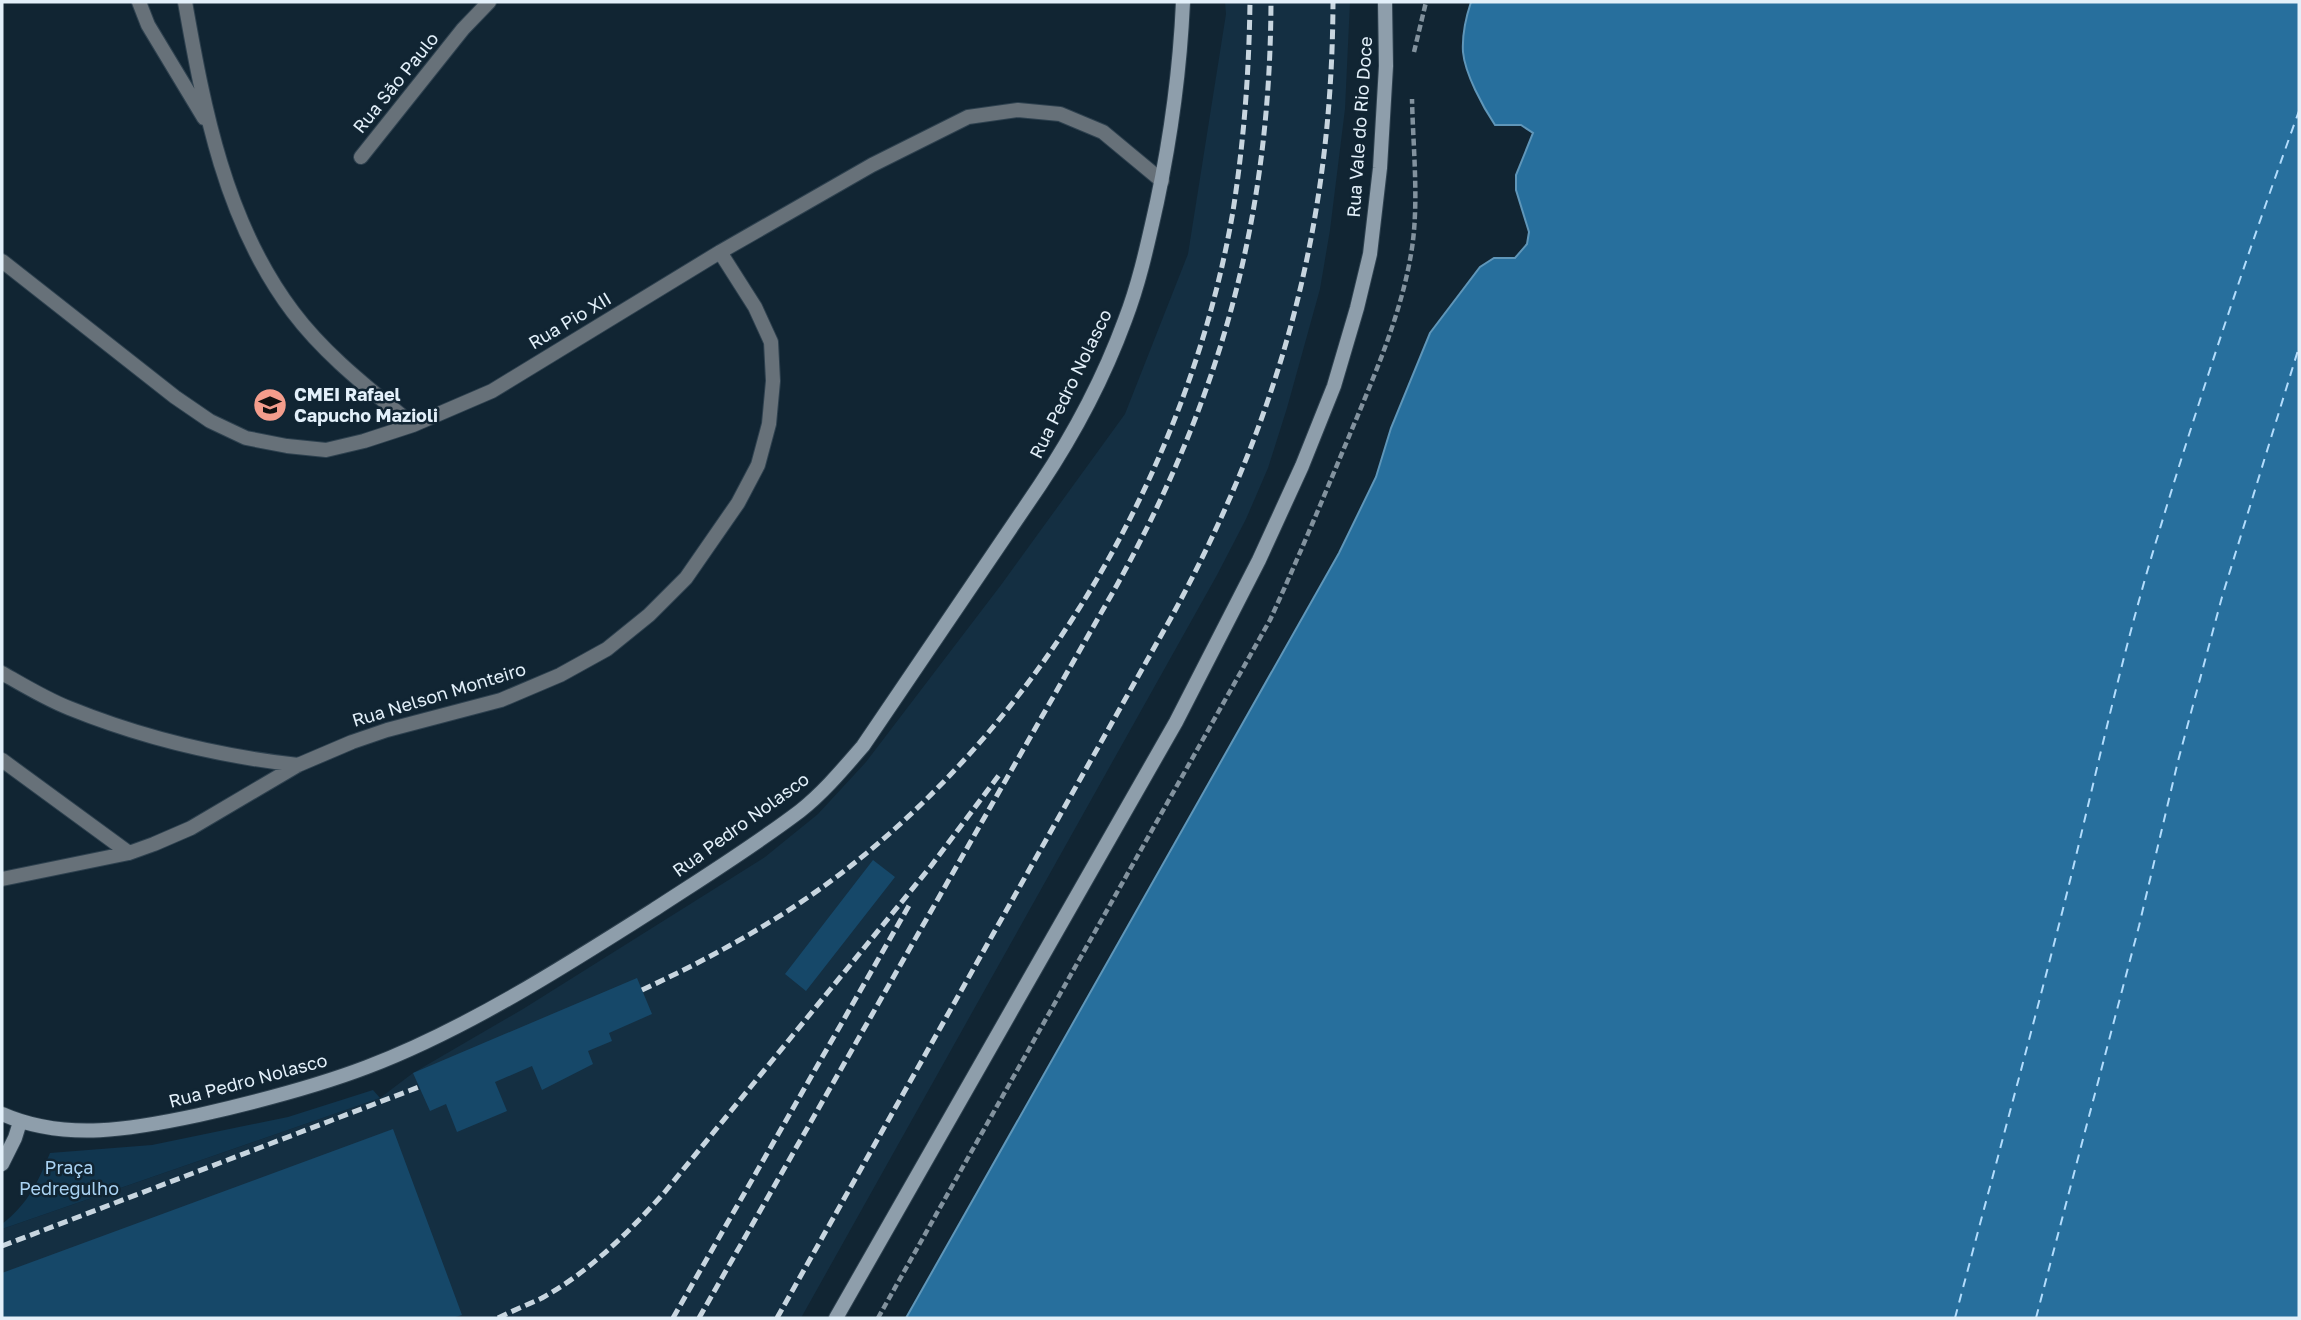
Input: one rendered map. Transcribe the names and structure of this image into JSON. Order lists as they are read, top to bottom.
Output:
{
  "streets": {
    "street": [
      "Rua São Paulo",
      "Rua Vale do Rio Doce",
      "Rua Pio XII",
      "Rua Pedro Nolasco",
      "Rua Nelson Monteiro"
    ]
  },
  "crossings": [
    ["Rua Pio XII", "Rua Pedro Nolasco"],
    ["Rua Pio XII", "Rua Nelson Monteiro"]
  ],
  "parks": ["Praça Pedregulho"],
  "places": {
    "school or university": ["CMEI Rafael Capucho Mazioli"]
  }
}
